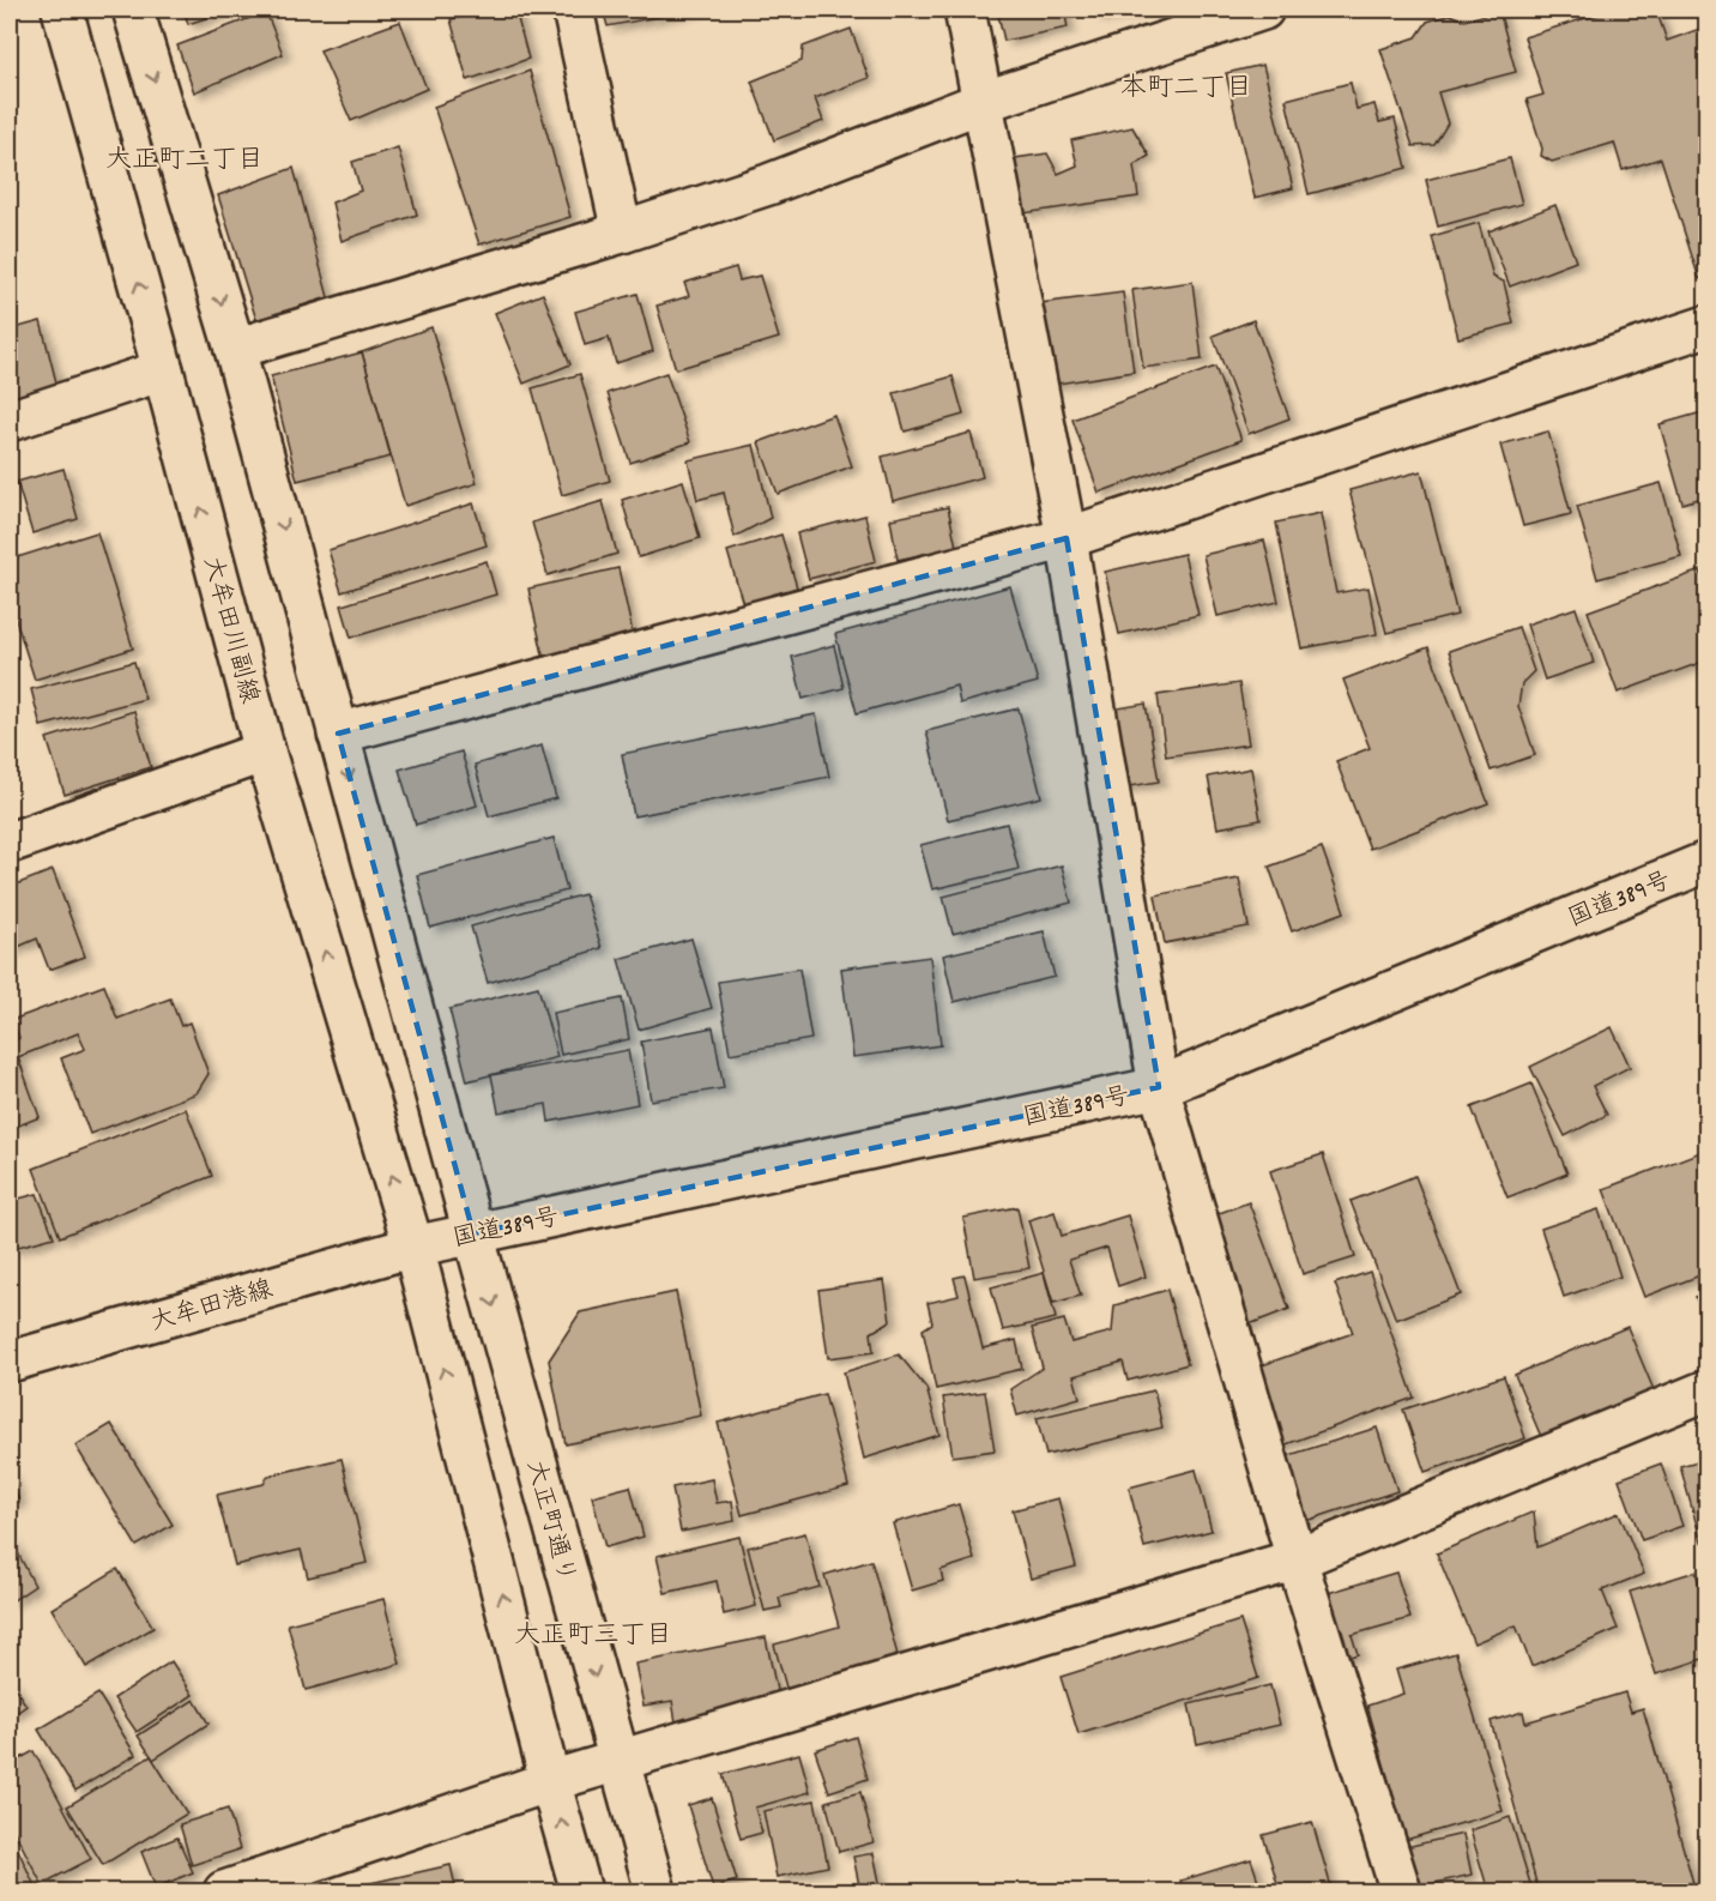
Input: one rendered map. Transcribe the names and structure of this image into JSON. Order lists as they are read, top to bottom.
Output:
{
  "streets": {
    "main road": [
      "大牟田川副線",
      "国道389号",
      "大牟田港線",
      "大正町通り"
    ]
  },
  "crossings": [
    ["大牟田川副線", "国道389号"],
    ["大牟田川副線", "大牟田港線"],
    ["国道389号", "大牟田港線"],
    ["国道389号", "大正町通り"]
  ],
  "districts": ["本町二丁目", "大正町二丁目", "大正町三丁目"]
}
